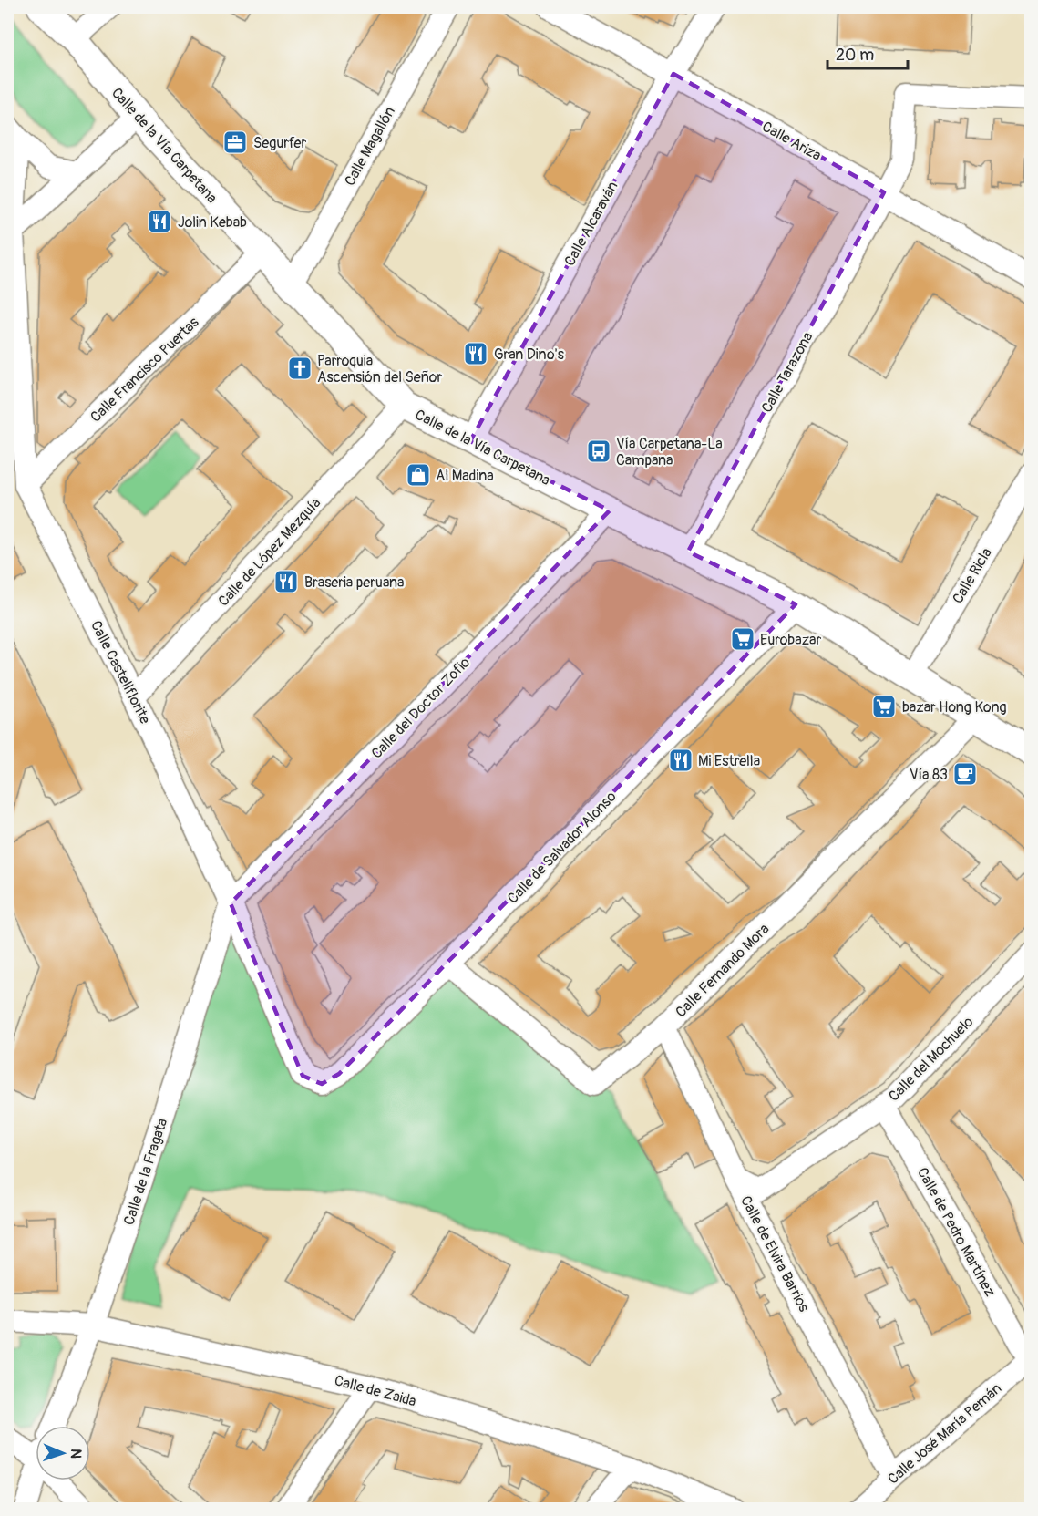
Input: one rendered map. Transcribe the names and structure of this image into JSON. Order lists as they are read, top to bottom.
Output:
{
  "streets": {
    "street": [
      "Calle Ariza",
      "Calle de la Vía Carpetana",
      "Calle Magallón",
      "Calle Alcaraván",
      "Calle Francisco Puertas",
      "Calle Tarazona",
      "Calle de López Mezquía",
      "Calle Ricla",
      "Calle Castellflorite",
      "Calle del Doctor Zofio",
      "Calle de Salvador Alonso",
      "Calle Fernando Mora",
      "Calle del Mochuelo",
      "Calle de la Fragata",
      "Calle de Pedro Martínez",
      "Calle de Elvira Barrios",
      "Calle de Zaida",
      "Calle José María Pemán"
    ]
  },
  "crossings": [
    ["Calle Ariza", "Calle Alcaraván"],
    ["Calle Ariza", "Calle Tarazona"],
    ["Calle de la Vía Carpetana", "Calle Magallón"],
    ["Calle de la Vía Carpetana", "Calle Alcaraván"],
    ["Calle de la Vía Carpetana", "Calle Francisco Puertas"],
    ["Calle de la Vía Carpetana", "Calle Tarazona"],
    ["Calle de la Vía Carpetana", "Calle de López Mezquía"],
    ["Calle de la Vía Carpetana", "Calle Ricla"],
    ["Calle de la Vía Carpetana", "Calle del Doctor Zofio"],
    ["Calle de la Vía Carpetana", "Calle de Salvador Alonso"],
    ["Calle de la Vía Carpetana", "Calle Fernando Mora"],
    ["Calle Francisco Puertas", "Calle Castellflorite"],
    ["Calle de López Mezquía", "Calle Castellflorite"],
    ["Calle Castellflorite", "Calle del Doctor Zofio"],
    ["Calle Castellflorite", "Calle de Salvador Alonso"],
    ["Calle Castellflorite", "Calle de la Fragata"],
    ["Calle del Doctor Zofio", "Calle de la Fragata"],
    ["Calle de Salvador Alonso", "Calle Fernando Mora"],
    ["Calle Fernando Mora", "Calle de Elvira Barrios"],
    ["Calle del Mochuelo", "Calle de Pedro Martínez"],
    ["Calle del Mochuelo", "Calle de Elvira Barrios"],
    ["Calle de la Fragata", "Calle de Zaida"],
    ["Calle de Pedro Martínez", "Calle José María Pemán"],
    ["Calle de Elvira Barrios", "Calle José María Pemán"]
  ],
  "places": {
    "office": ["Segurfer"],
    "restaurant": [
      "Jolin Kebab",
      "Gran Dino's",
      "Braseria peruana",
      "Mi Estrella"
    ],
    "church": ["Parroquia Ascensión del Señor"],
    "bus stop": ["Vía Carpetana-La Campana"],
    "shop": ["Al Madina"],
    "supermarket": ["Eurobazar", "bazar Hong Kong"],
    "cafe": ["Vía 83"]
  },
  "scale_bar": "20 m",
  "north": "right"
}
